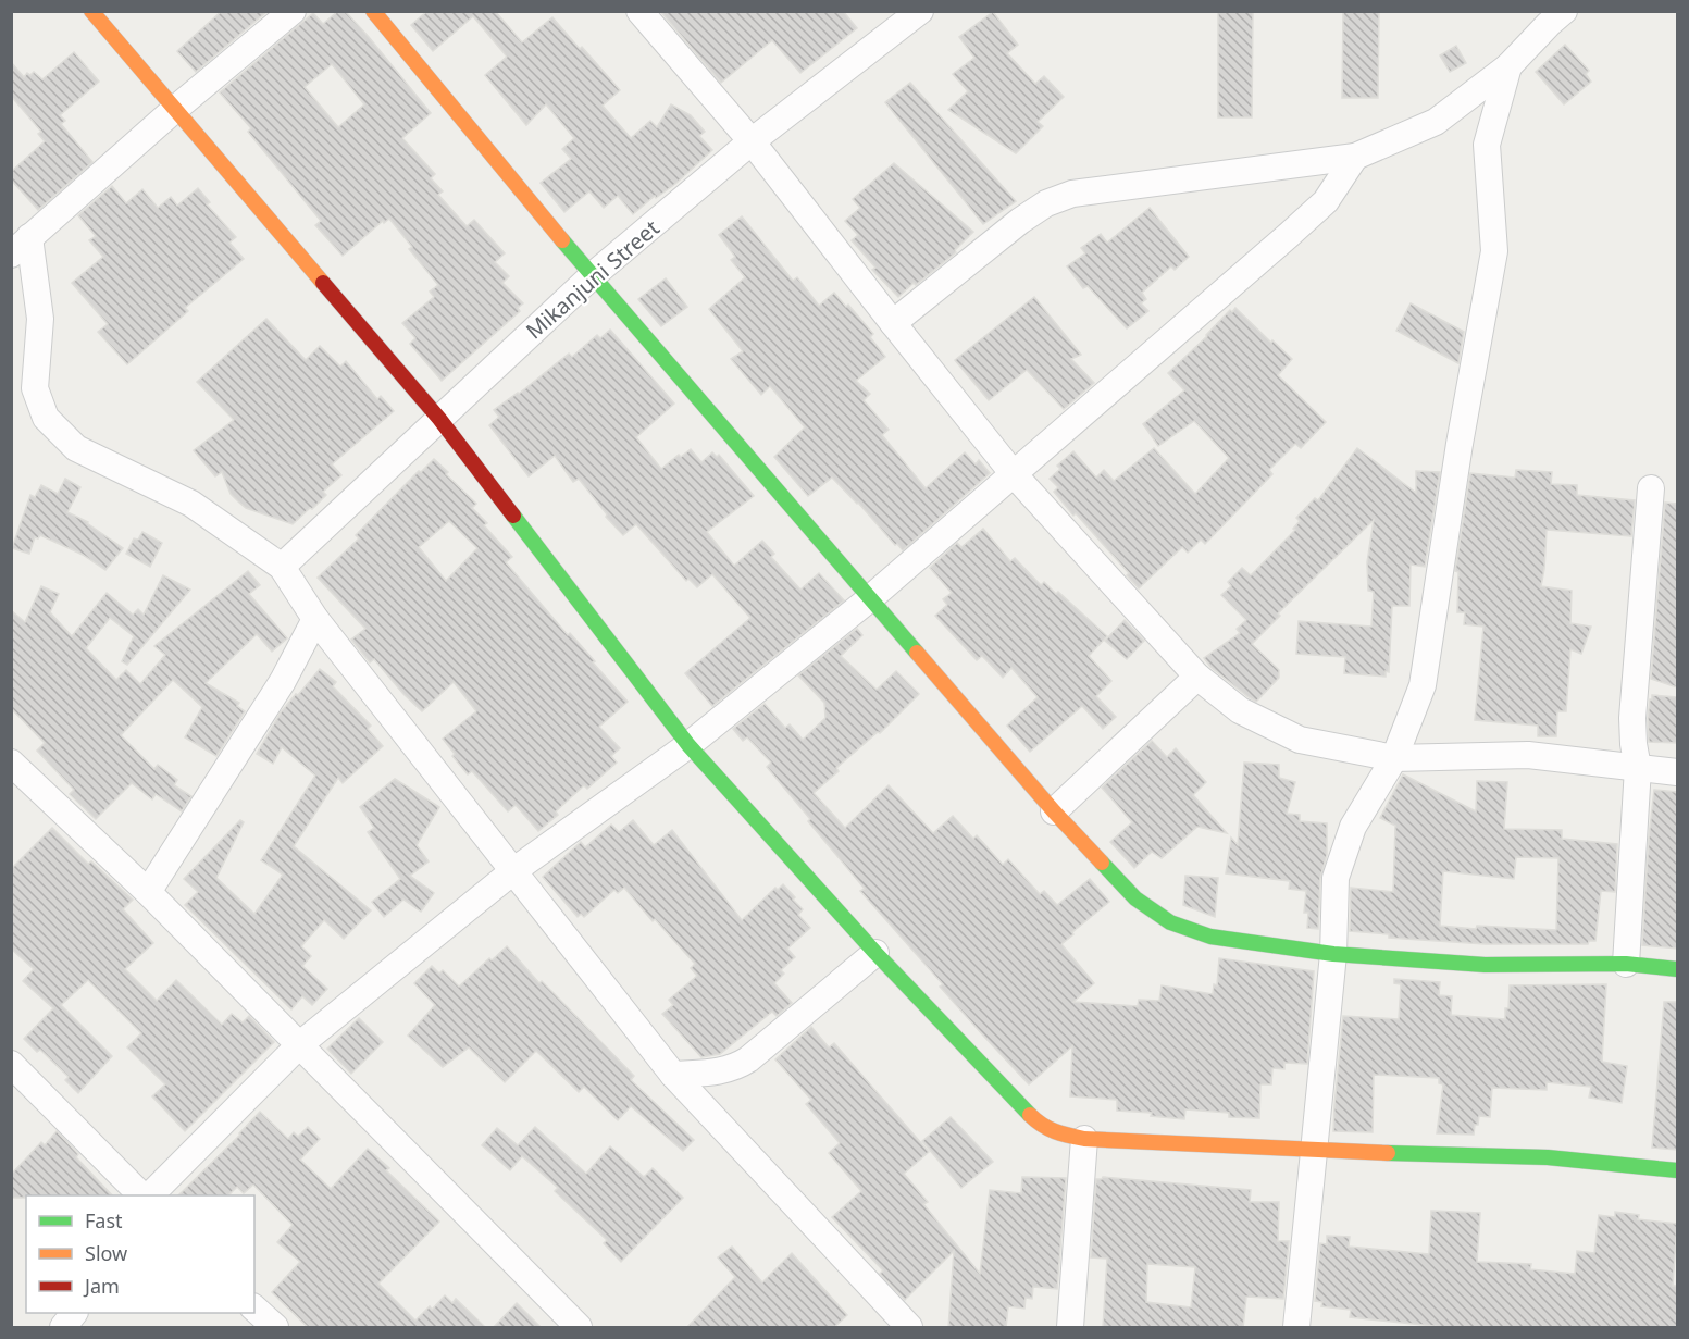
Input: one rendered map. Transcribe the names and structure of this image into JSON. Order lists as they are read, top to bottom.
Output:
{
  "streets": {
    "street": ["Mikanjuni Street"]
  },
  "legend": ["Fast", "Slow", "Jam"]
}
